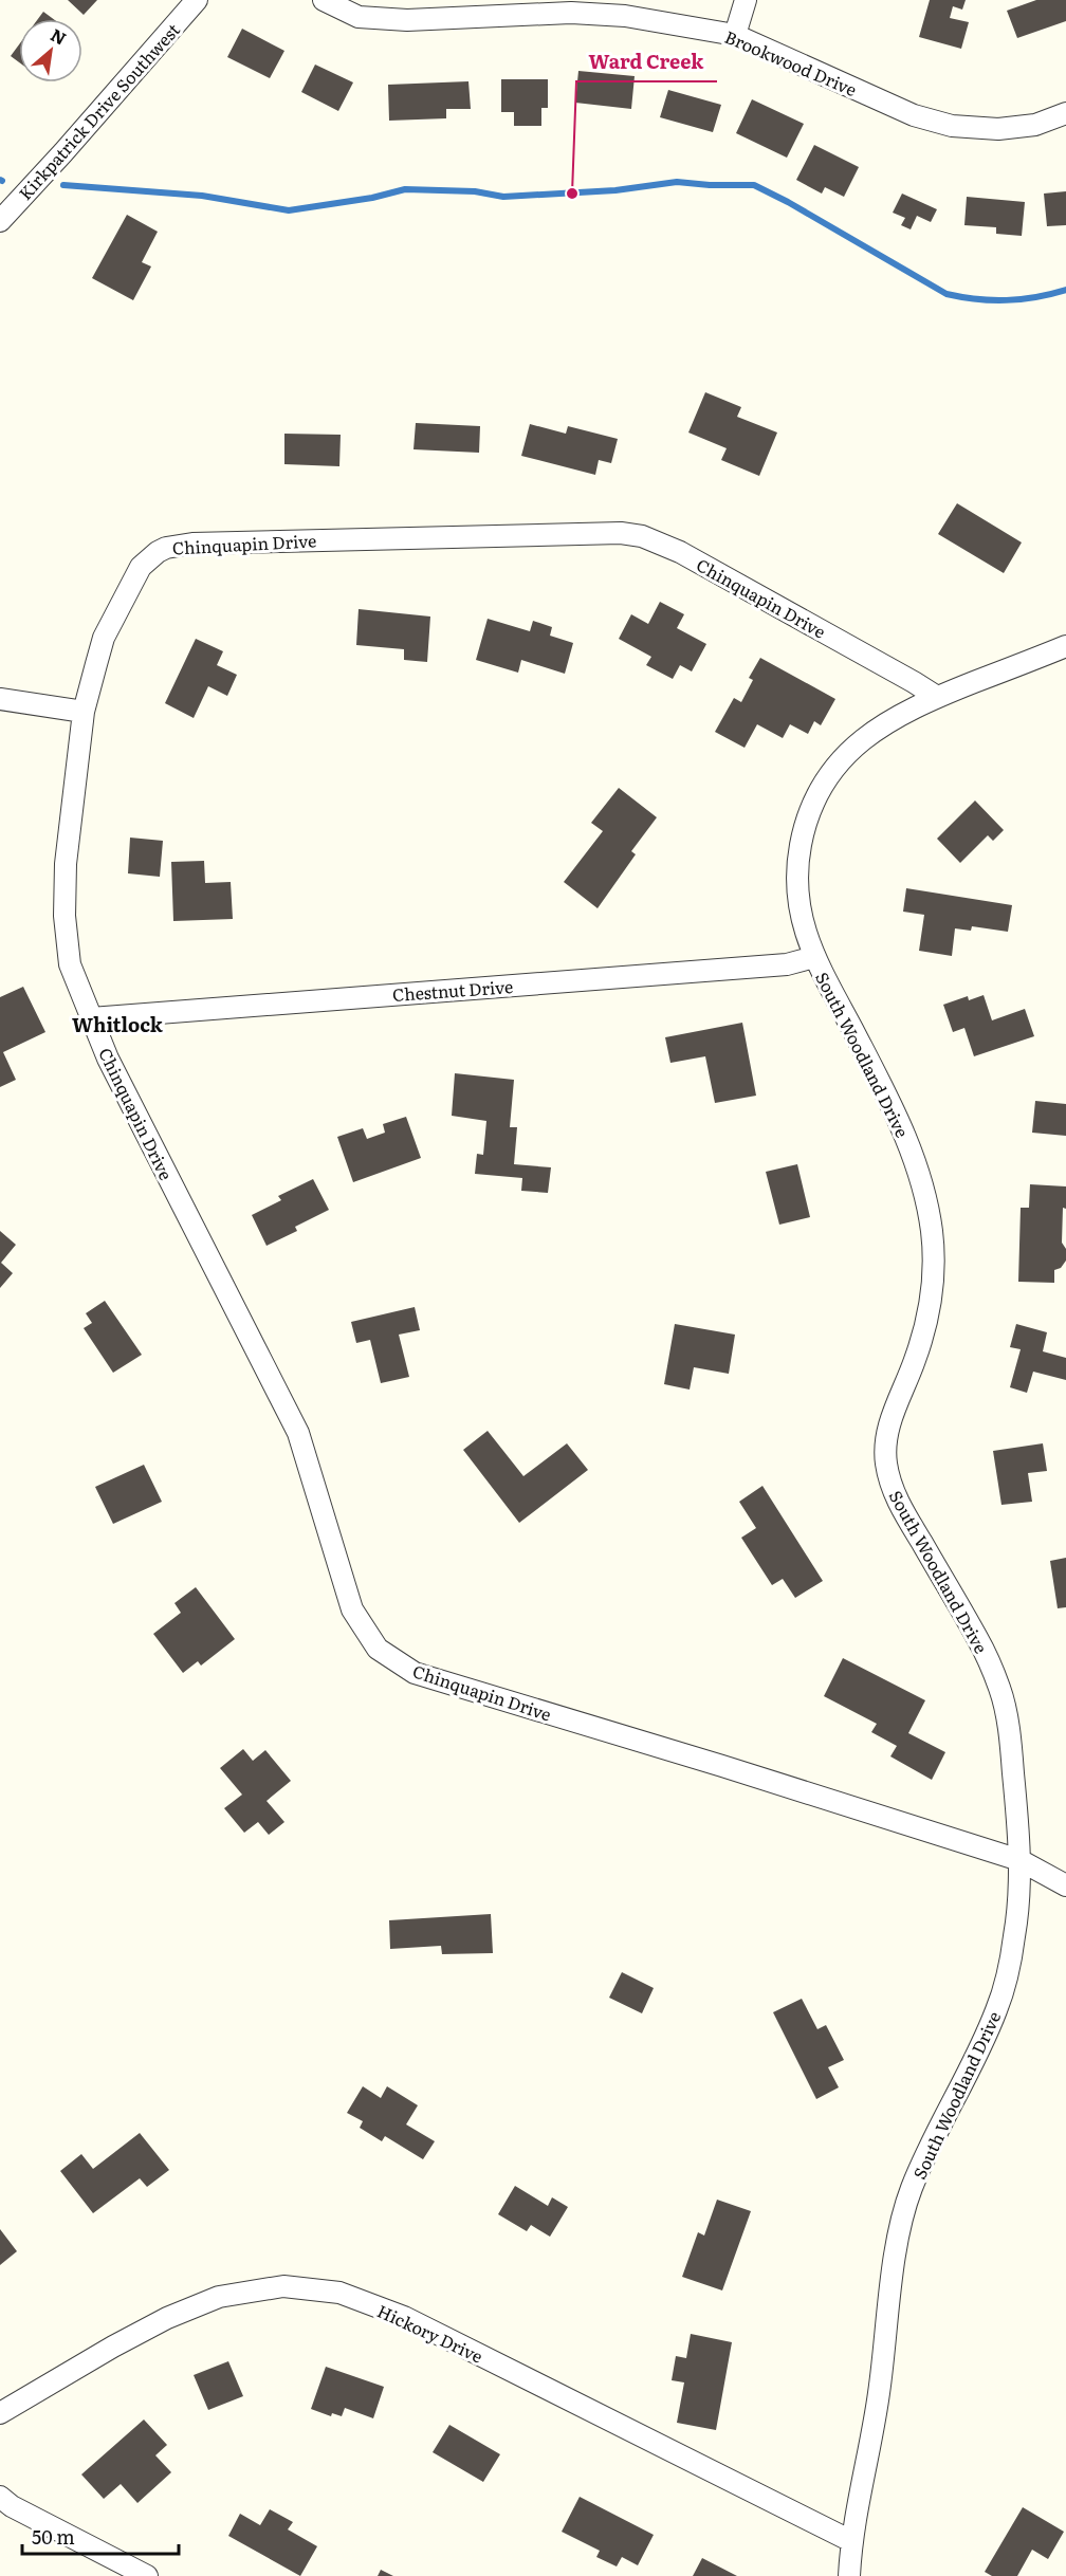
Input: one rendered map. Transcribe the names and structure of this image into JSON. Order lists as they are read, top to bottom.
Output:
{
  "streets": {
    "street": [
      "Brookwood Drive",
      "Kirkpatrick Drive Southwest",
      "Chinquapin Drive",
      "Chestnut Drive",
      "South Woodland Drive",
      "Hickory Drive"
    ]
  },
  "crossings": [
    ["Chinquapin Drive", "Chestnut Drive"],
    ["Chinquapin Drive", "South Woodland Drive"],
    ["Chestnut Drive", "South Woodland Drive"],
    ["South Woodland Drive", "Hickory Drive"]
  ],
  "districts": ["Whitlock"],
  "places": ["Ward Creek"],
  "scale_bar": "50 m",
  "north": "top right"
}
